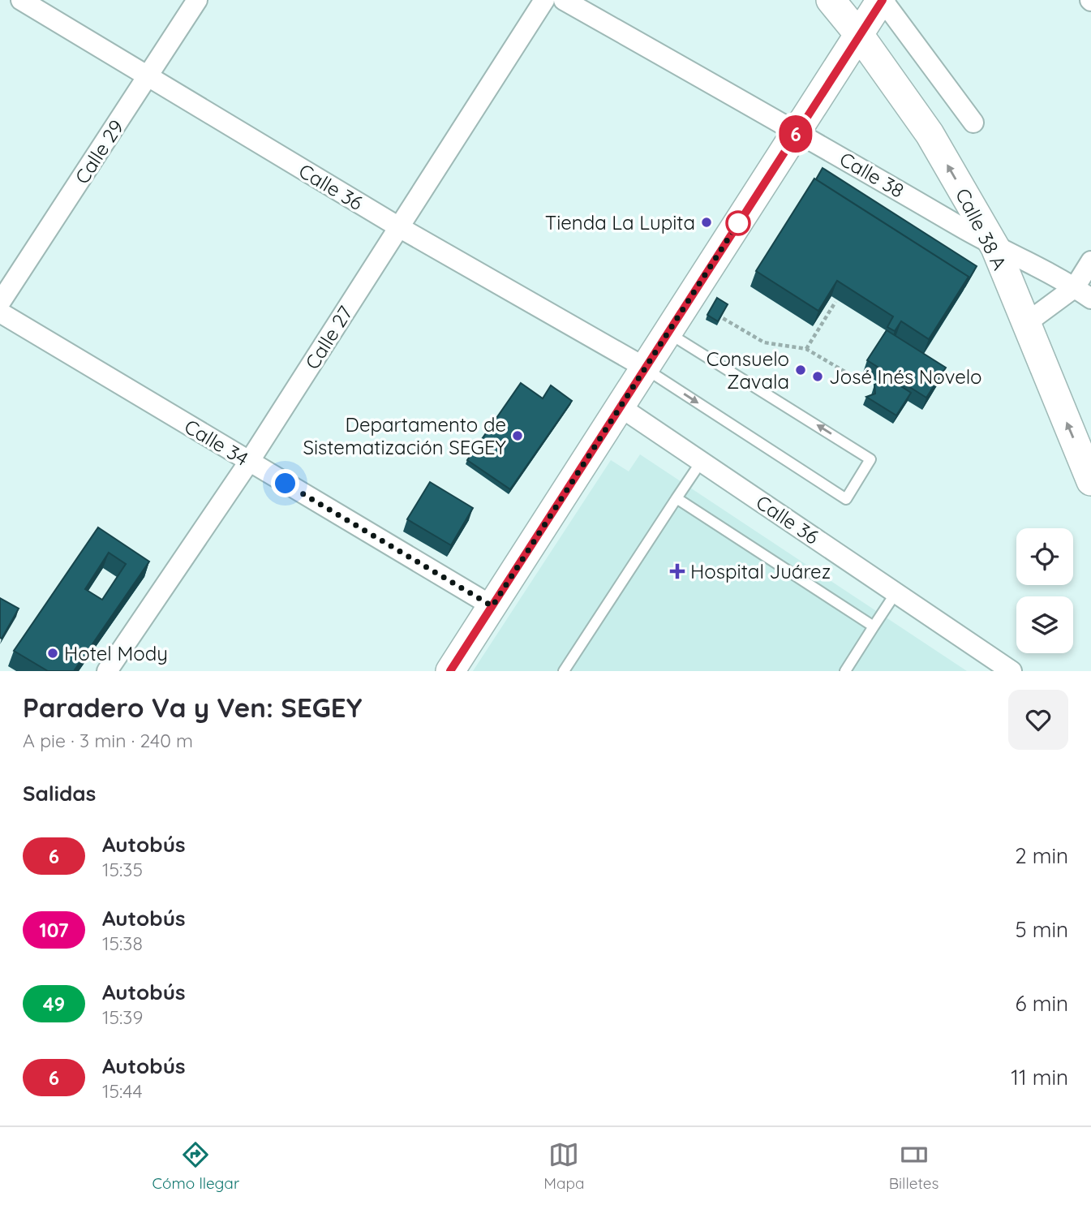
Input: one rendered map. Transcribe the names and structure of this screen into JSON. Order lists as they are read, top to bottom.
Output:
{
  "streets": {
    "street": [
      "Calle 29",
      "Calle 38",
      "Calle 36",
      "Calle 38 A",
      "Calle 27",
      "Calle 34"
    ]
  },
  "crossings": [
    ["Calle 29", "Calle 36"],
    ["Calle 38", "Calle 38 A"],
    ["Calle 36", "Calle 27"],
    ["Calle 27", "Calle 34"]
  ],
  "places": {
    "other": [
      "Tienda La Lupita",
      "Consuelo Zavala",
      "José Inés Novelo",
      "Departamento de Sistematización SEGEY",
      "Hotel Mody"
    ],
    "health": ["Hospital Juárez"]
  },
  "lines": ["bus line 6"],
  "page": {
    "on_map": "6",
    "heading": [
      ["Paradero Va y Ven: SEGEY", "A pie · 3 min · 240 m"],
      "Salidas"
    ],
    "list": [
      {
        "mark": "6",
        "name": "Autobús",
        "note": "15:35",
        "value": "2 min"
      },
      {
        "mark": "107",
        "name": "Autobús",
        "note": "15:38",
        "value": "5 min"
      },
      {
        "mark": "49",
        "name": "Autobús",
        "note": "15:39",
        "value": "6 min"
      },
      {
        "mark": "6",
        "name": "Autobús",
        "note": "15:44",
        "value": "11 min"
      }
    ],
    "tabs": ["Cómo llegar", "Mapa", "Billetes"]
  }
}
